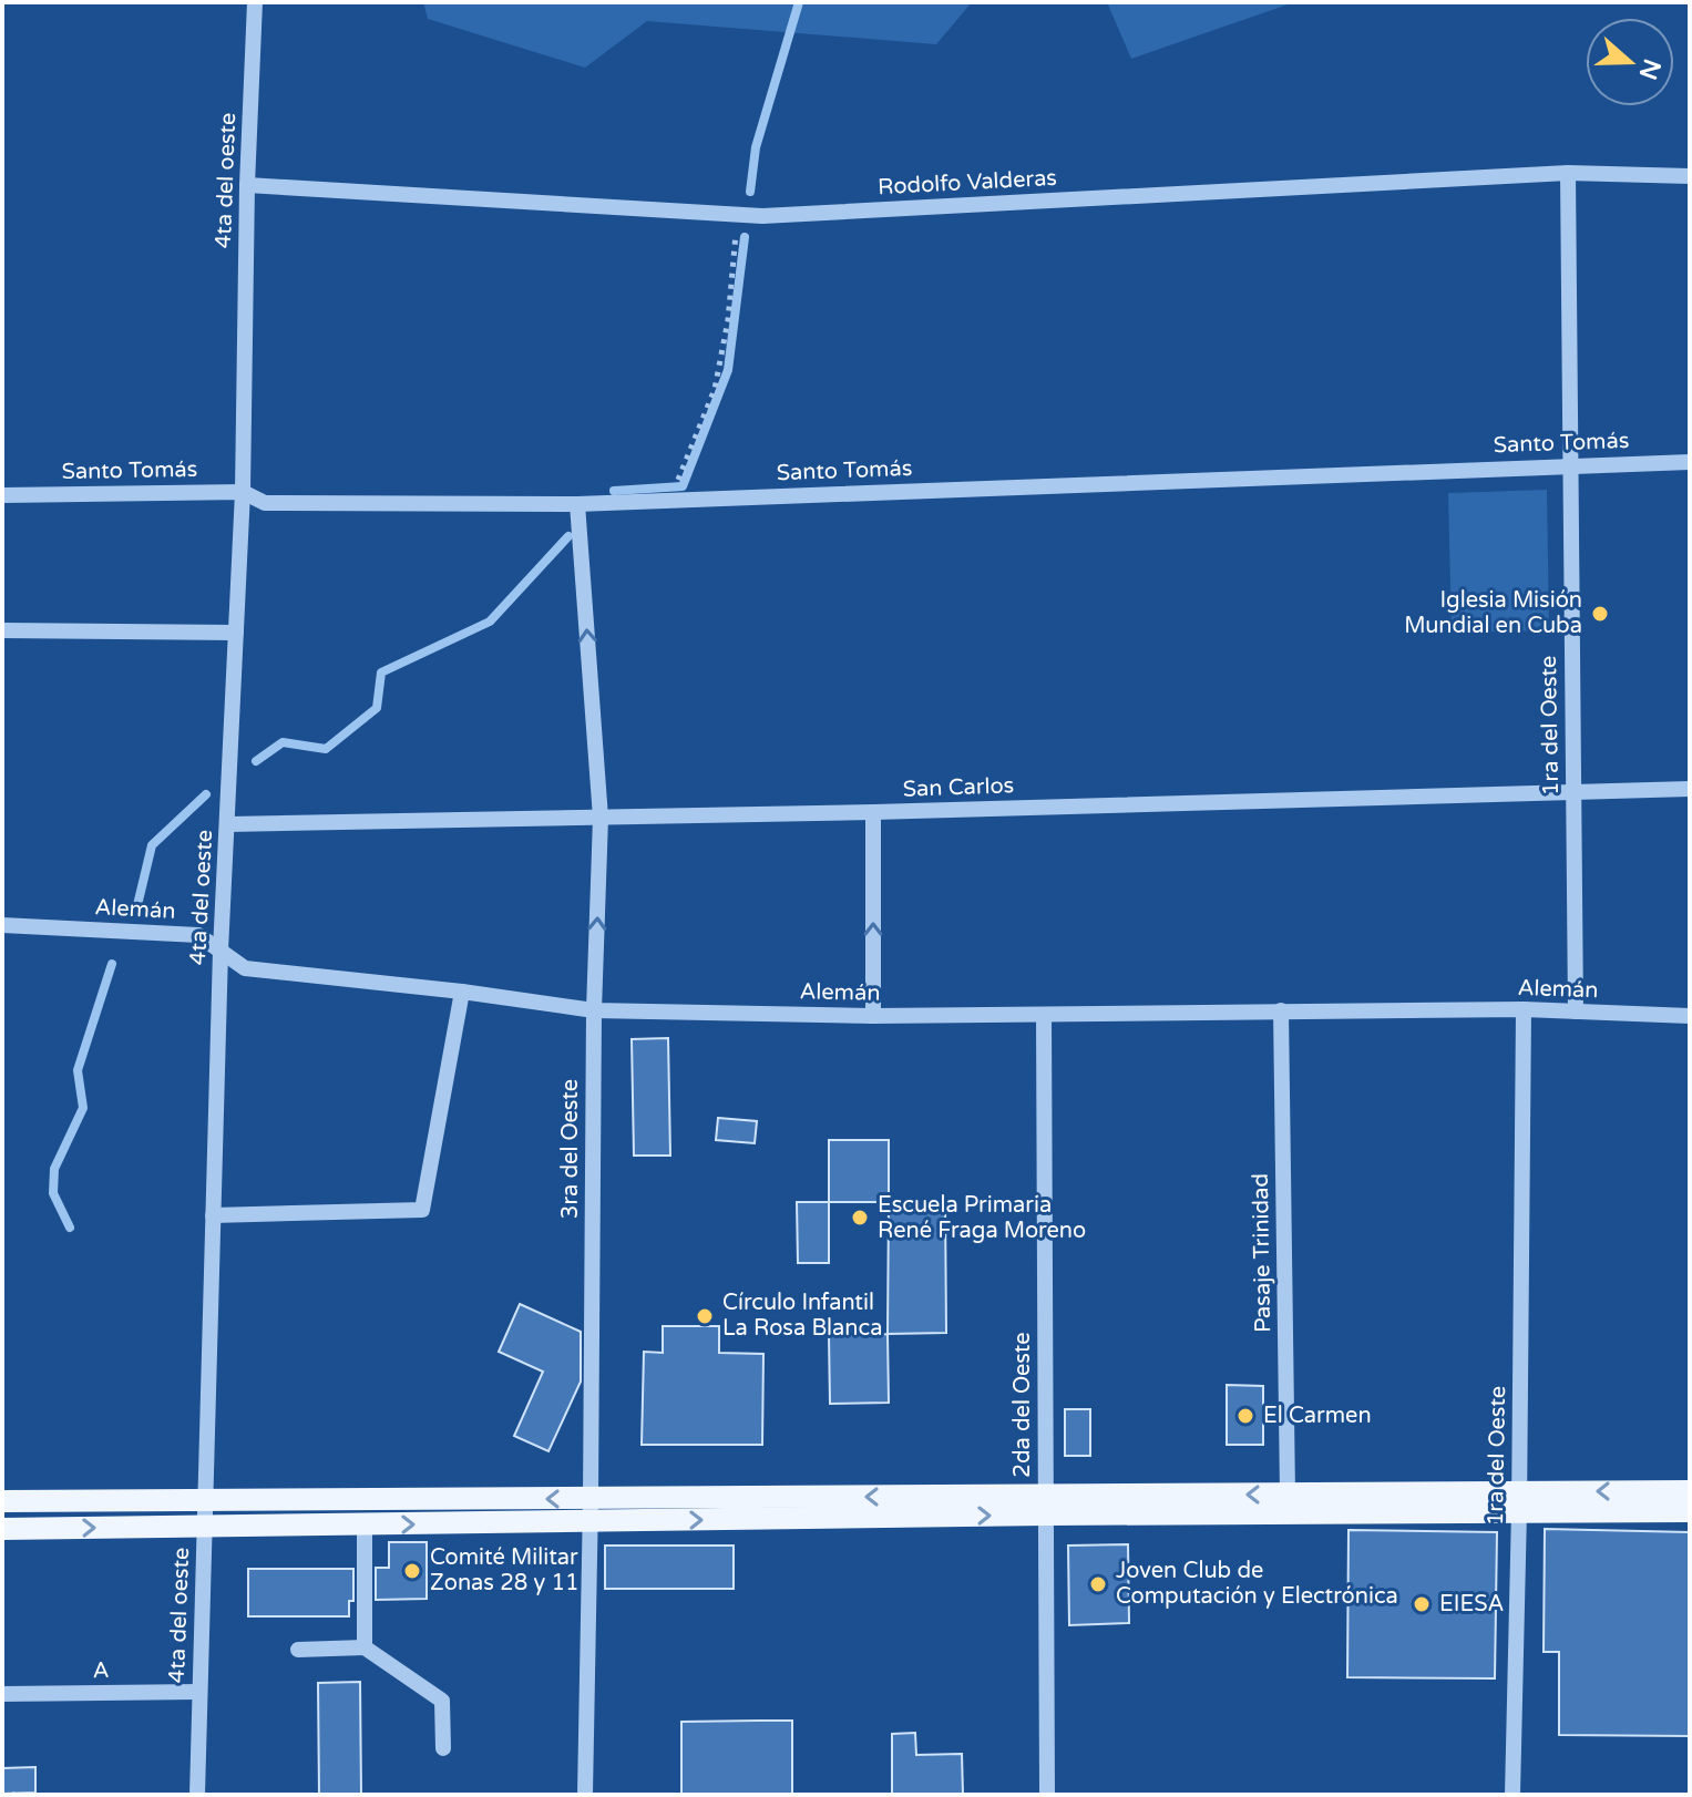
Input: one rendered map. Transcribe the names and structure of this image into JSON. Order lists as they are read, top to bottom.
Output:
{
  "streets": {
    "street": [
      "4ta del oeste",
      "Rodolfo Valderas",
      "Santo Tomás",
      "1ra del Oeste",
      "San Carlos",
      "Alemán",
      "3ra del Oeste",
      "Pasaje Trinidad",
      "2da del Oeste",
      "A"
    ]
  },
  "crossings": [
    ["4ta del oeste", "Rodolfo Valderas"],
    ["4ta del oeste", "Santo Tomás"],
    ["4ta del oeste", "San Carlos"],
    ["4ta del oeste", "Alemán"],
    ["4ta del oeste", "A"],
    ["Rodolfo Valderas", "1ra del Oeste"],
    ["Santo Tomás", "1ra del Oeste"],
    ["Santo Tomás", "3ra del Oeste"],
    ["1ra del Oeste", "San Carlos"],
    ["1ra del Oeste", "Alemán"],
    ["San Carlos", "3ra del Oeste"],
    ["Alemán", "3ra del Oeste"],
    ["Alemán", "Pasaje Trinidad"],
    ["Alemán", "2da del Oeste"]
  ],
  "one_way": ["3ra del Oeste"],
  "places": [
    "Iglesia Misión Mundial en Cuba",
    "Escuela Primaria René Fraga Moreno",
    "Círculo Infantil La Rosa Blanca",
    "El Carmen",
    "Comité Militar Zonas 28 y 11",
    "Joven Club de Computación y Electrónica",
    "EIESA"
  ],
  "north": "right"
}
